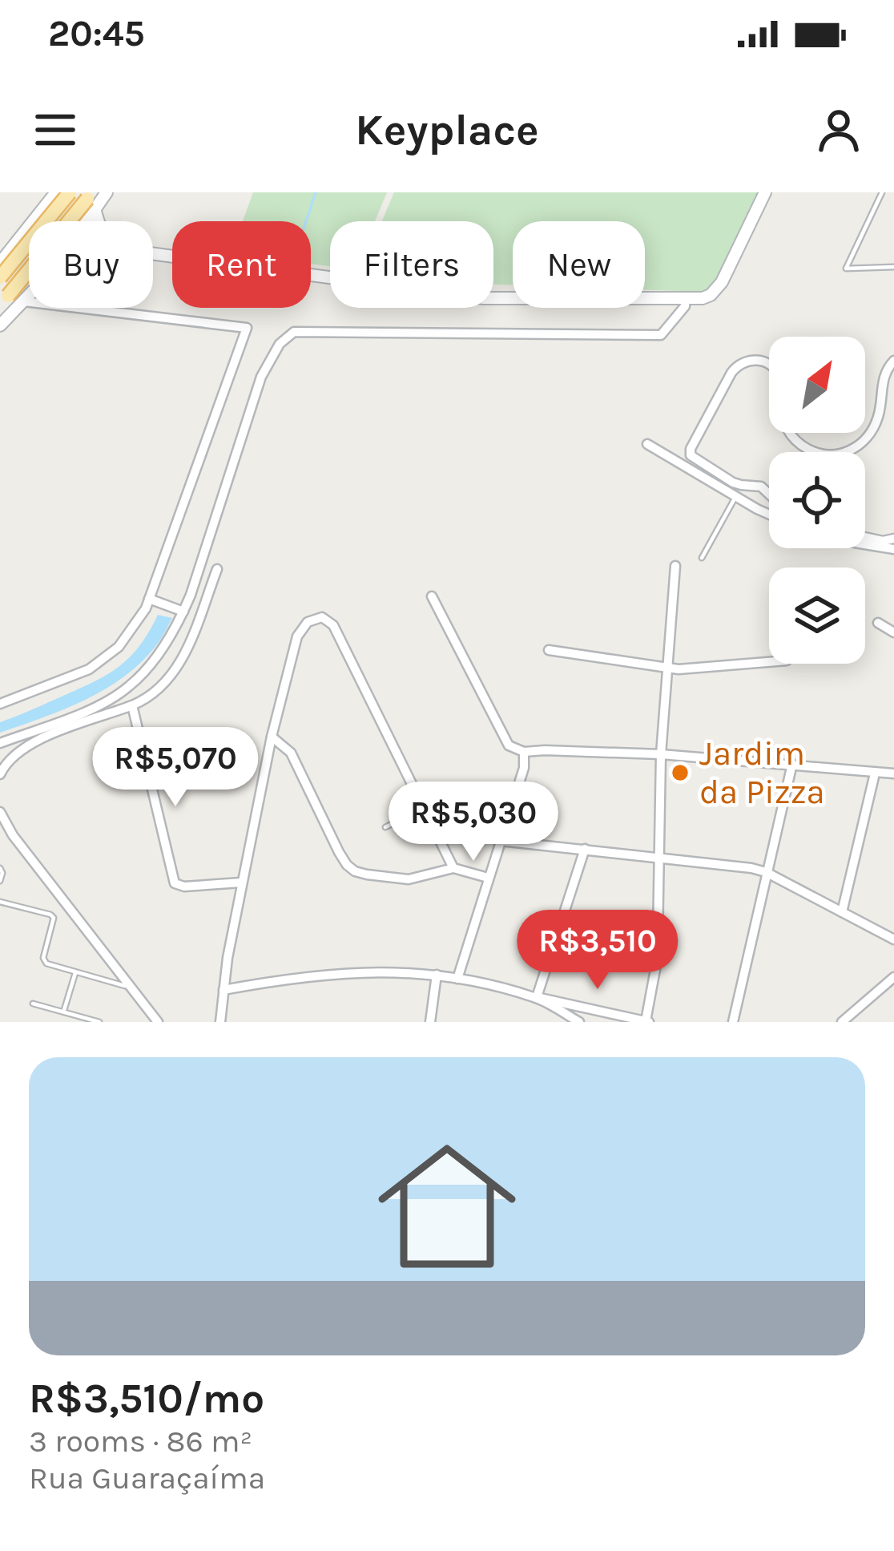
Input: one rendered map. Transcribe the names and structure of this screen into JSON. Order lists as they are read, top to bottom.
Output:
{
  "places": ["Jardim da Pizza"],
  "north": "top right",
  "page": {
    "status": "20:45",
    "header": "Keyplace",
    "chip": [
      "Buy",
      "Rent",
      "Filters",
      "New"
    ],
    "price": ["R$5,070", "R$5,030", "R$3,510"],
    "list": [
      {
        "name": "R$3,510/mo",
        "note": "3 rooms · 86 m² · Rua Guaraçaíma"
      }
    ]
  }
}
